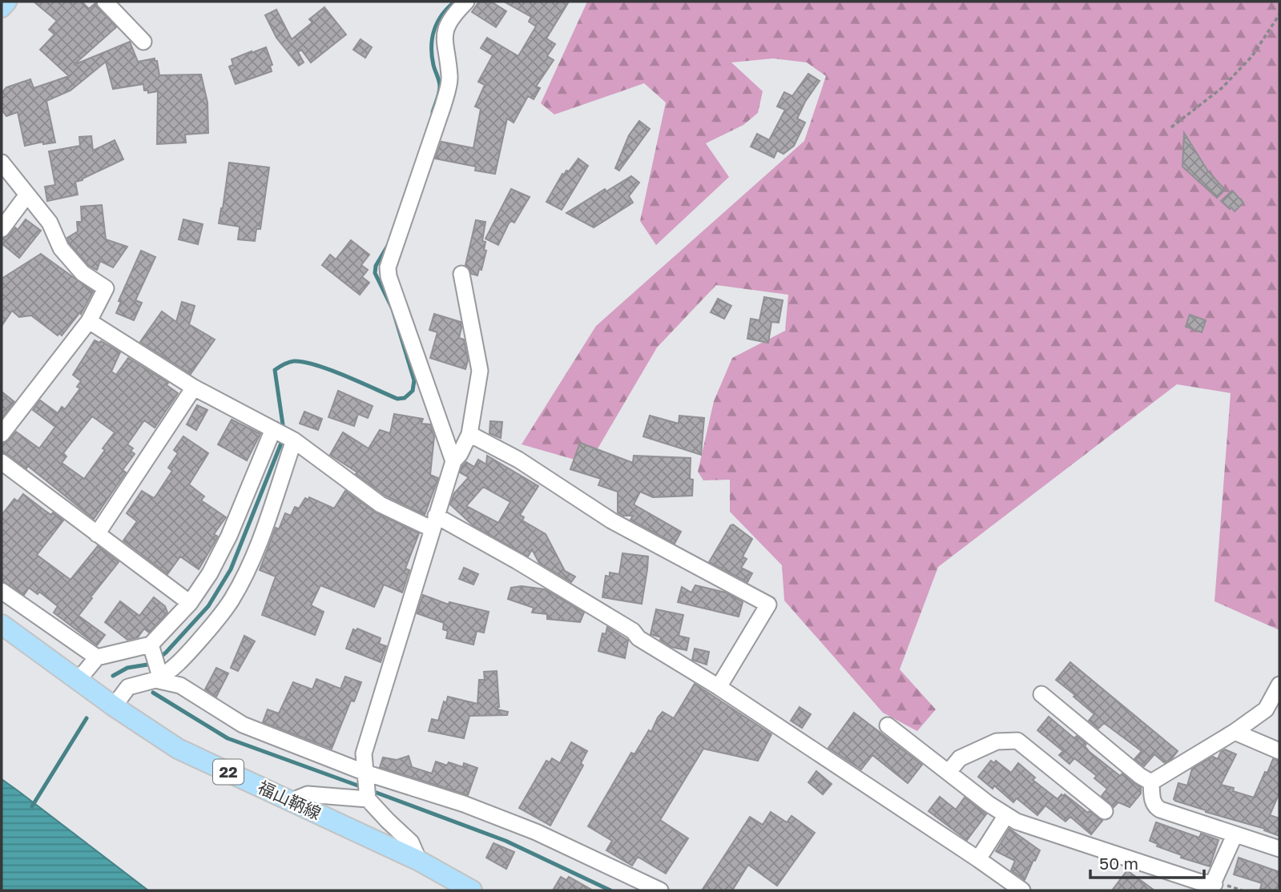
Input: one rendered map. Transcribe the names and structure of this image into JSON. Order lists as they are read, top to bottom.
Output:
{
  "streets": {
    "main road": ["22", "福山鞆線"]
  },
  "scale_bar": "50 m"
}
